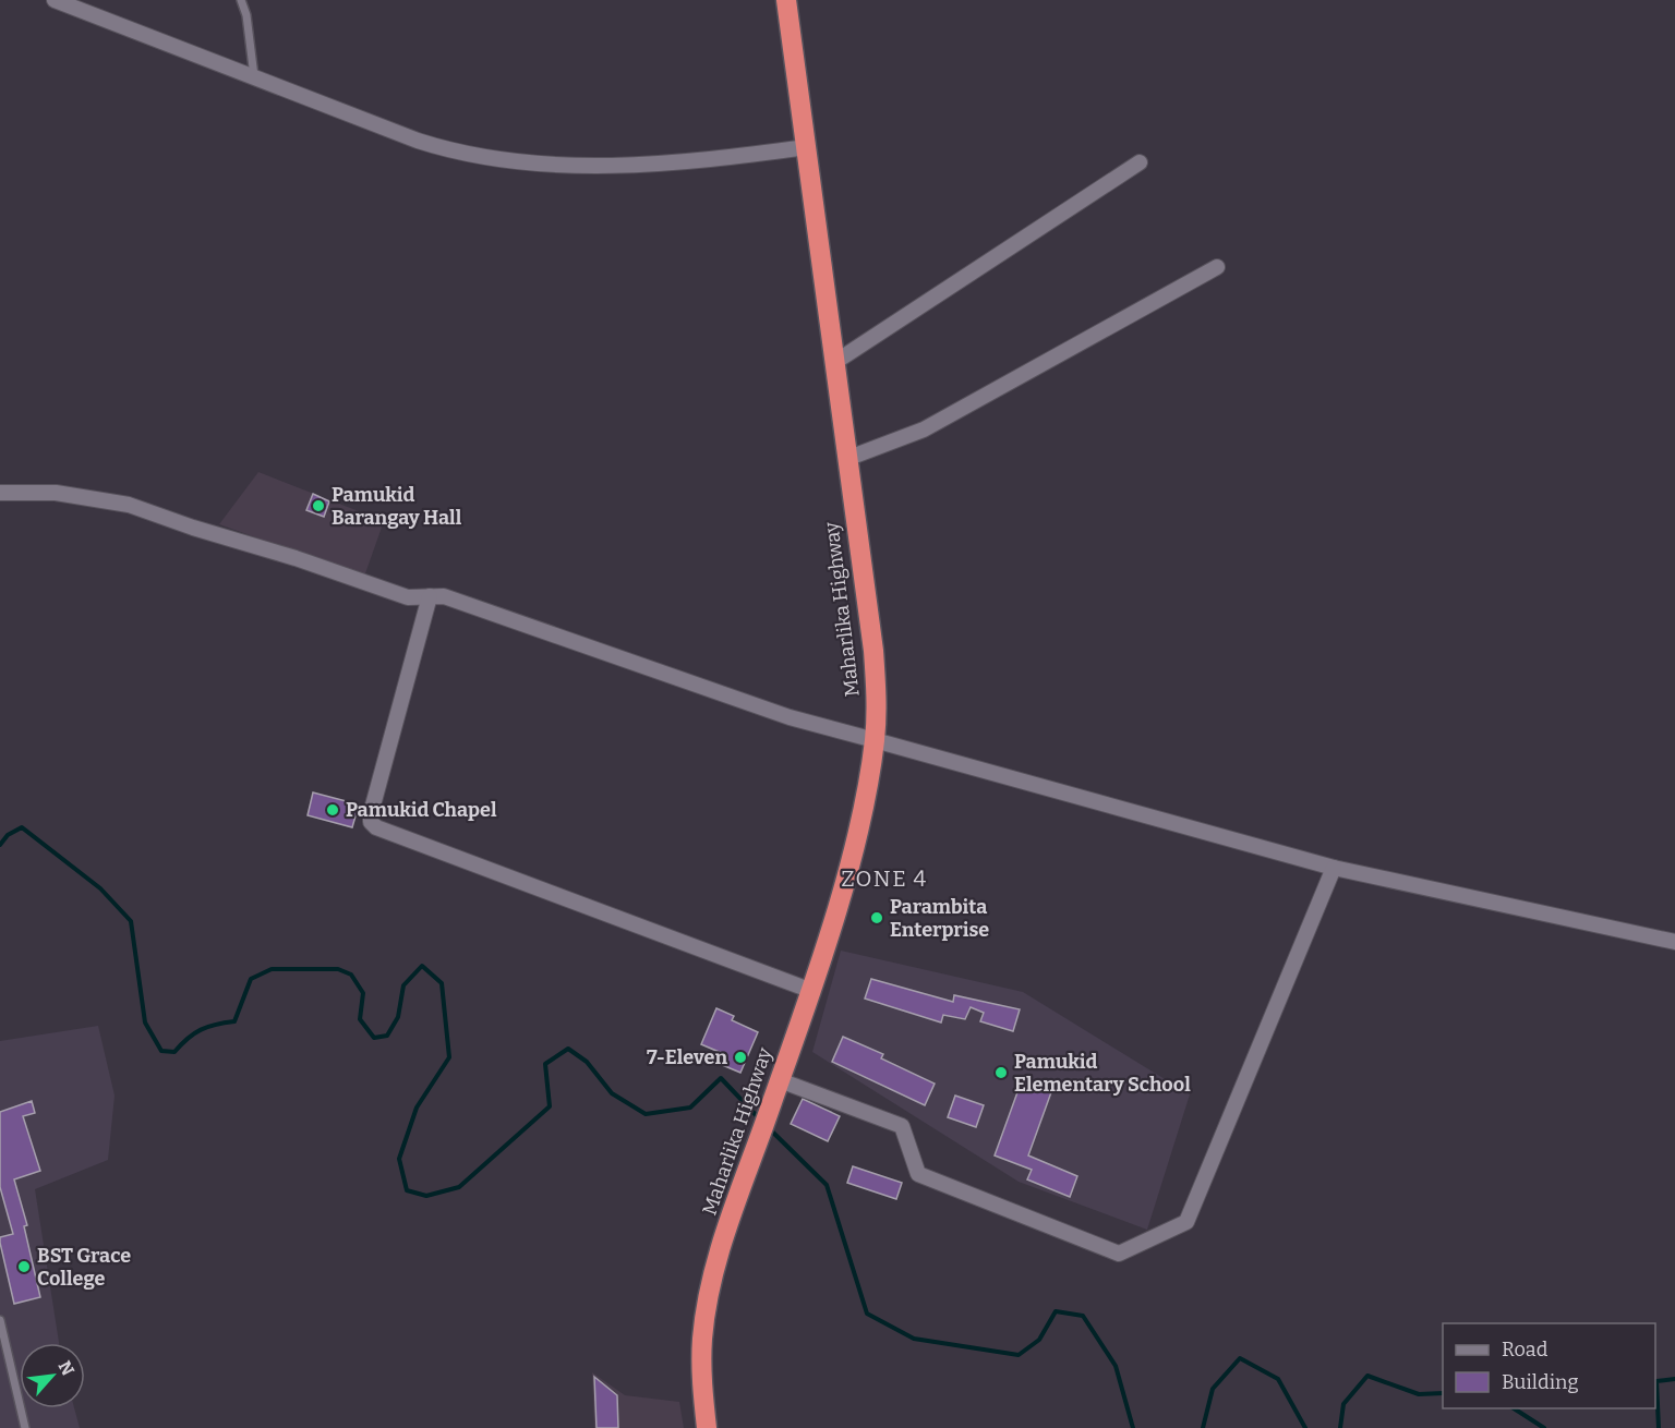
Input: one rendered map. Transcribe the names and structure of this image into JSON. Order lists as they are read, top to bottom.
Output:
{
  "streets": {
    "highway": ["Maharlika Highway"]
  },
  "districts": ["ZONE 4"],
  "places": [
    "Pamukid Barangay Hall",
    "Pamukid Chapel",
    "Parambita Enterprise",
    "7-Eleven",
    "Pamukid Elementary School",
    "BST Grace College"
  ],
  "legend": ["Road", "Building"],
  "north": "top right"
}
